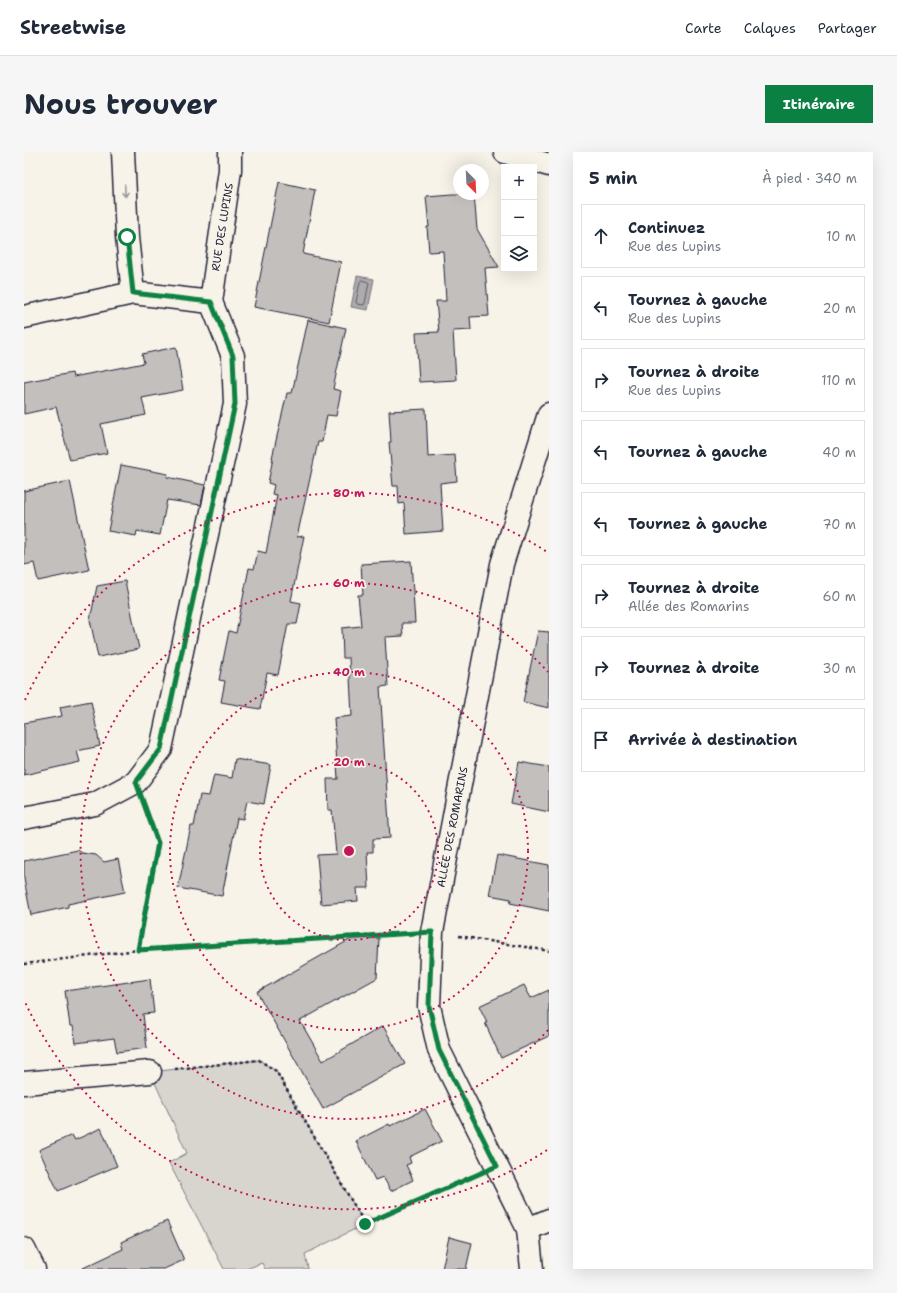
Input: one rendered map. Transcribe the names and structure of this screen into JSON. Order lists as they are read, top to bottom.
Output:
{
  "streets": {
    "street": ["RUE DES LUPINS", "ALLÉE DES ROMARINS"]
  },
  "north": "bottom right",
  "page": {
    "header": "Streetwise",
    "nav": ["Carte", "Calques", "Partager"],
    "title": "Nous trouver",
    "buttons": "Itinéraire",
    "heading": ["5 min", "À pied · 340 m"],
    "map_buttons": ["+", "−"],
    "list": [
      ["Continuez", "Rue des Lupins", "10 m"],
      ["Tournez à gauche", "Rue des Lupins", "20 m"],
      ["Tournez à droite", "Rue des Lupins", "110 m"],
      ["Tournez à gauche", "40 m"],
      ["Tournez à gauche", "70 m"],
      ["Tournez à droite", "Allée des Romarins", "60 m"],
      ["Tournez à droite", "30 m"],
      "Arrivée à destination"
    ]
  },
  "rings": [
    "80 m",
    "60 m",
    "40 m",
    "20 m"
  ]
}
